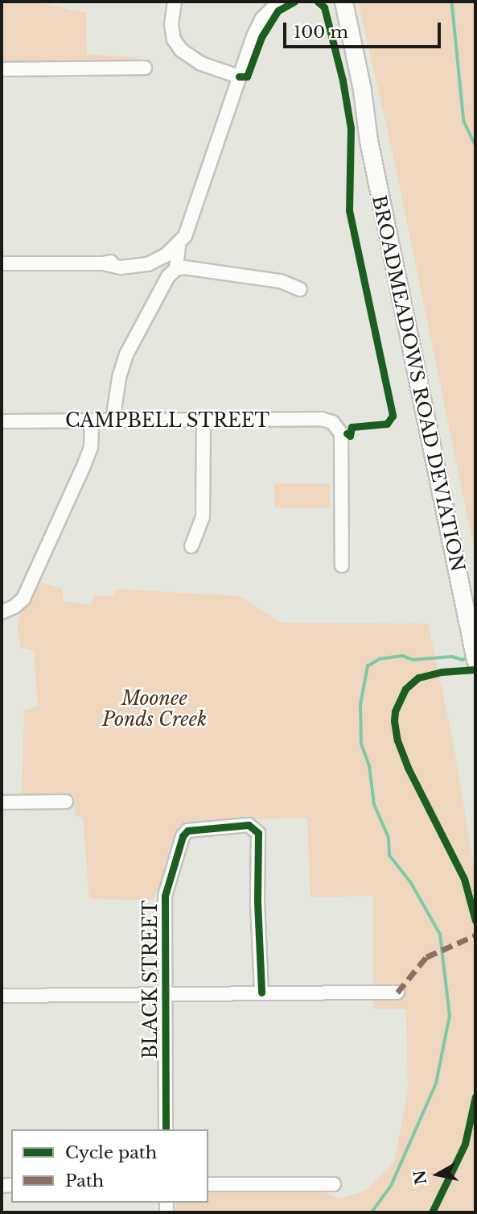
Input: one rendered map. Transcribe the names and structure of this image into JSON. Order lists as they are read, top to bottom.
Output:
{
  "streets": {
    "main road": ["BROADMEADOWS ROAD DEVIATION"],
    "street": ["CAMPBELL STREET", "BLACK STREET"]
  },
  "parks": ["Moonee Ponds Creek"],
  "legend": ["Cycle path", "Path"],
  "scale_bar": "100 m",
  "north": "left"
}
